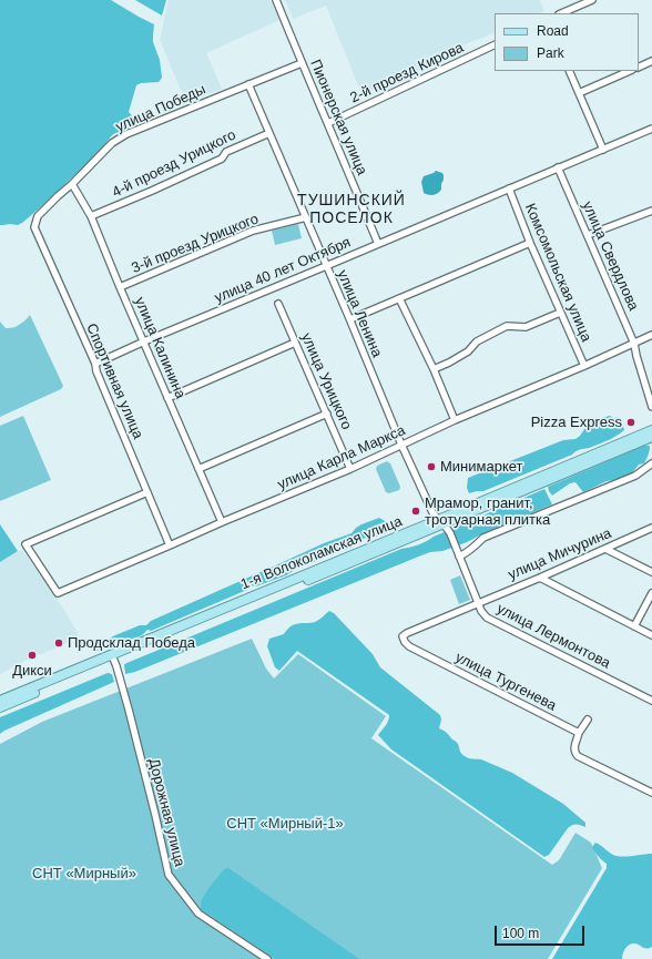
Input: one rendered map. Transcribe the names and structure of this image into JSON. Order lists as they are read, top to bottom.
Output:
{
  "streets": {
    "main road": ["1-я Волоколамская улица"],
    "street": [
      "2-й проезд Кирова",
      "улица Победы",
      "Пионерская улица",
      "4-й проезд Урицкого",
      "3-й проезд Урицкого",
      "улица Свердлова",
      "улица 40 лет Октября",
      "Комсомольская улица",
      "улица Ленина",
      "улица Калинина",
      "Спортивная улица",
      "улица Урицкого",
      "улица Карла Маркса",
      "улица Мичурина",
      "улица Лермонтова",
      "улица Тургенева",
      "Дорожная улица"
    ]
  },
  "crossings": [
    ["2-й проезд Кирова", "Пионерская улица"],
    ["улица Победы", "Пионерская улица"],
    ["улица Победы", "улица Ленина"],
    ["улица Победы", "улица Калинина"],
    ["улица Победы", "Спортивная улица"],
    ["Пионерская улица", "улица 40 лет Октября"],
    ["4-й проезд Урицкого", "улица Ленина"],
    ["4-й проезд Урицкого", "улица Калинина"],
    ["3-й проезд Урицкого", "улица Ленина"],
    ["3-й проезд Урицкого", "улица Калинина"],
    ["улица Свердлова", "улица 40 лет Октября"],
    ["улица Свердлова", "улица Карла Маркса"],
    ["улица 40 лет Октября", "Комсомольская улица"],
    ["улица 40 лет Октября", "улица Ленина"],
    ["улица 40 лет Октября", "улица Калинина"],
    ["улица 40 лет Октября", "Спортивная улица"],
    ["Комсомольская улица", "улица Карла Маркса"],
    ["улица Ленина", "улица Карла Маркса"],
    ["улица Ленина", "1-я Волоколамская улица"],
    ["улица Ленина", "улица Лермонтова"],
    ["улица Калинина", "улица Карла Маркса"],
    ["Спортивная улица", "улица Карла Маркса"],
    ["улица Урицкого", "улица Карла Маркса"],
    ["1-я Волоколамская улица", "улица Лермонтова"],
    ["1-я Волоколамская улица", "Дорожная улица"],
    ["улица Мичурина", "улица Лермонтова"],
    ["улица Мичурина", "улица Тургенева"],
    ["улица Лермонтова", "улица Тургенева"]
  ],
  "districts": ["ТУШИНСКИЙ ПОСЕЛОК"],
  "parks": ["СНТ «Мирный-1»", "СНТ «Мирный»"],
  "places": [
    "Pizza Express",
    "Минимаркет",
    "Мрамор, гранит, тротуарная плитка",
    "Продсклад Победа",
    "Дикси"
  ],
  "legend": ["Road", "Park"],
  "scale_bar": "100 m"
}
